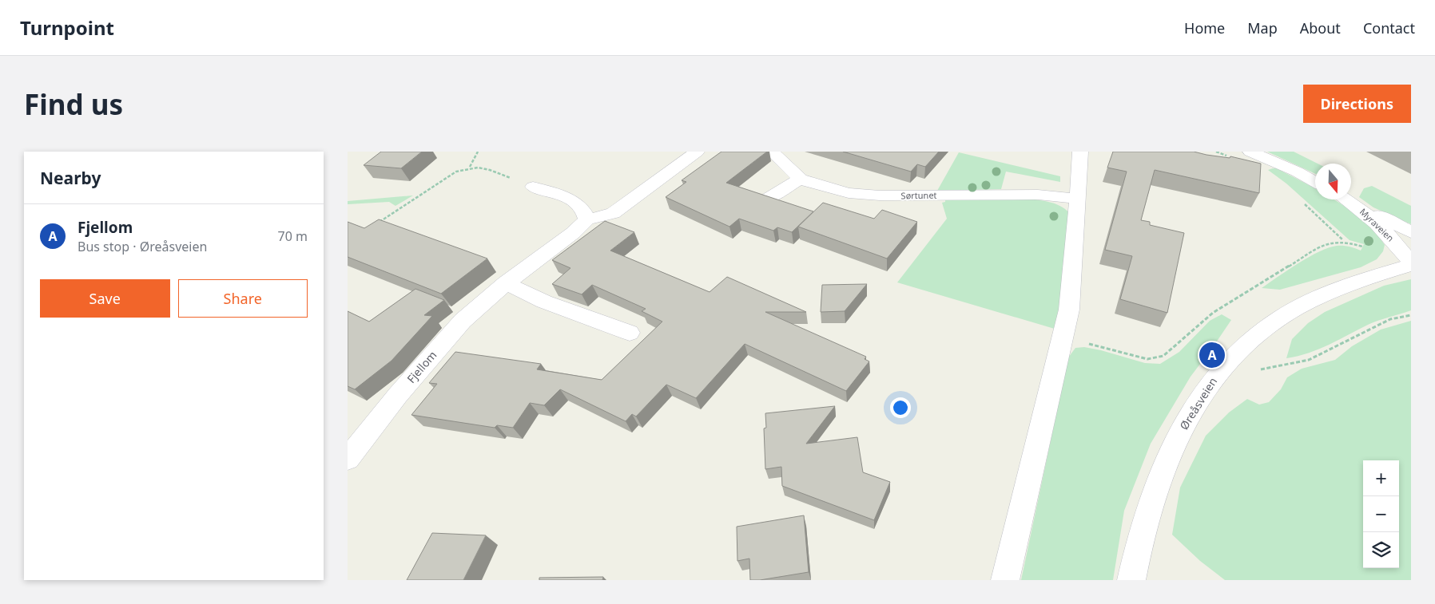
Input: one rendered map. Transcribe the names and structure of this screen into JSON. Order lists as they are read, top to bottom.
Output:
{
  "streets": {
    "street": [
      "Sørtunet",
      "Myraveien",
      "Fjellom",
      "Øreåsveien"
    ]
  },
  "crossings": [
    ["Myraveien", "Øreåsveien"]
  ],
  "north": "bottom",
  "page": {
    "header": "Turnpoint",
    "nav": [
      "Home",
      "Map",
      "About",
      "Contact"
    ],
    "buttons": [
      "Directions",
      ["Save", "Share"]
    ],
    "title": "Find us",
    "heading": "Nearby",
    "list": [
      {
        "mark": "A",
        "name": "Fjellom",
        "note": "Bus stop · Øreåsveien",
        "value": "70 m"
      }
    ],
    "pins": "A",
    "map_buttons": ["+", "−"]
  }
}
